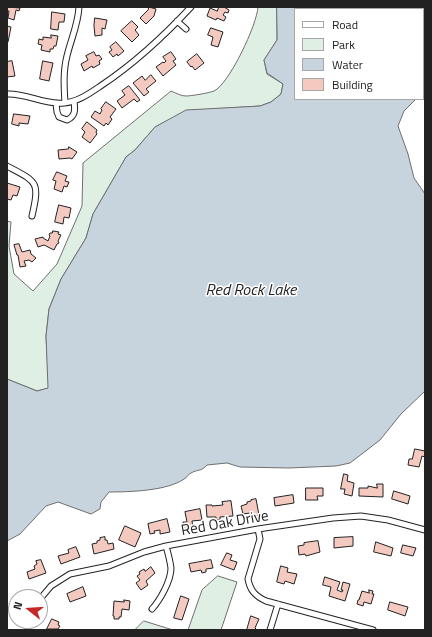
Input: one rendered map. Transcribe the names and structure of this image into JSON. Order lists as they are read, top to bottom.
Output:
{
  "streets": {
    "street": ["Red Oak Drive"]
  },
  "water": ["Red Rock Lake"],
  "legend": [
    "Road",
    "Park",
    "Water",
    "Building"
  ],
  "north": "left"
}
